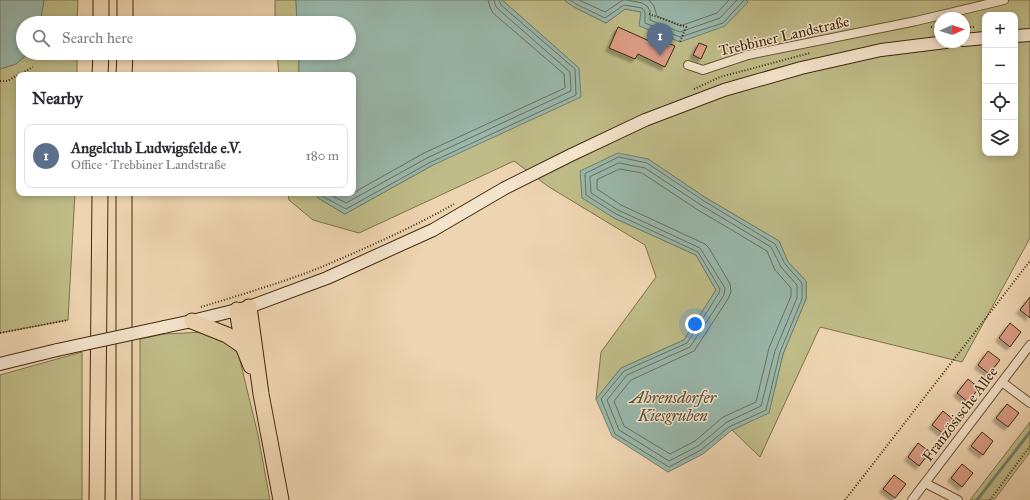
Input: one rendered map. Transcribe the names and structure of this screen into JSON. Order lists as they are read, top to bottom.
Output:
{
  "streets": {
    "street": ["Trebbiner Landstraße", "Französische Allee"]
  },
  "water": ["Ahrensdorfer Kiesgruben"],
  "north": "right",
  "page": {
    "map_buttons": ["+", "−"],
    "search": "Search here",
    "pins": "1",
    "heading": "Nearby",
    "list": [
      {
        "mark": "1",
        "name": "Angelclub Ludwigsfelde e.V.",
        "note": "Office · Trebbiner Landstraße",
        "value": "180 m"
      }
    ]
  }
}
